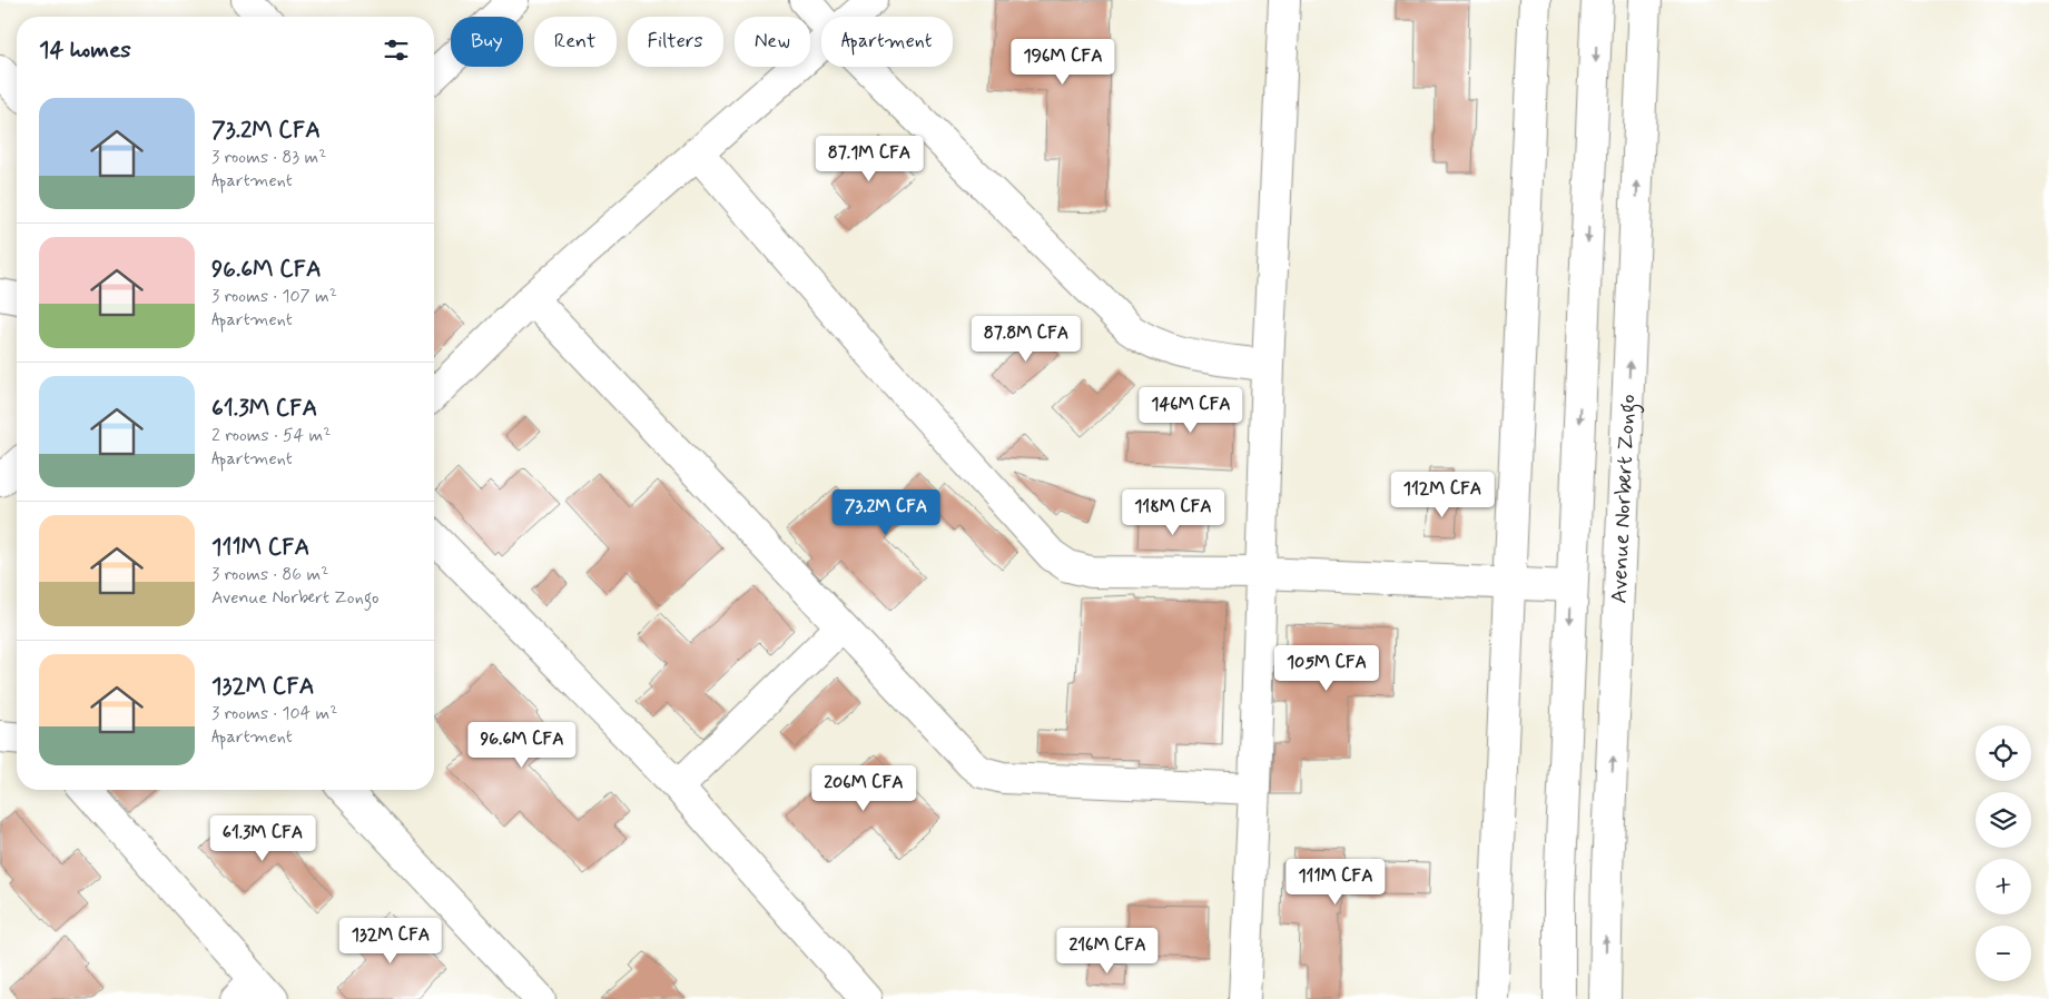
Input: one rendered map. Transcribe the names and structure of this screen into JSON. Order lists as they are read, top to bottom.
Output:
{
  "streets": {
    "street": ["Avenue Norbert Zongo"]
  },
  "page": {
    "chip": [
      "Buy",
      "Rent",
      "Filters",
      "New",
      "Apartment"
    ],
    "heading": "14 homes",
    "price": [
      "196M CFA",
      "87.1M CFA",
      "87.8M CFA",
      "146M CFA",
      "112M CFA",
      "73.2M CFA",
      "118M CFA",
      "105M CFA",
      "96.6M CFA",
      "206M CFA",
      "61.3M CFA",
      "111M CFA",
      "132M CFA",
      "216M CFA"
    ],
    "list": [
      {
        "name": "73.2M CFA",
        "note": "3 rooms · 83 m² · Apartment"
      },
      {
        "name": "96.6M CFA",
        "note": "3 rooms · 107 m² · Apartment"
      },
      {
        "name": "61.3M CFA",
        "note": "2 rooms · 54 m² · Apartment"
      },
      {
        "name": "111M CFA",
        "note": "3 rooms · 86 m² · Avenue Norbert Zongo"
      },
      {
        "name": "132M CFA",
        "note": "3 rooms · 104 m² · Apartment"
      }
    ],
    "map_buttons": ["+", "−"]
  }
}
